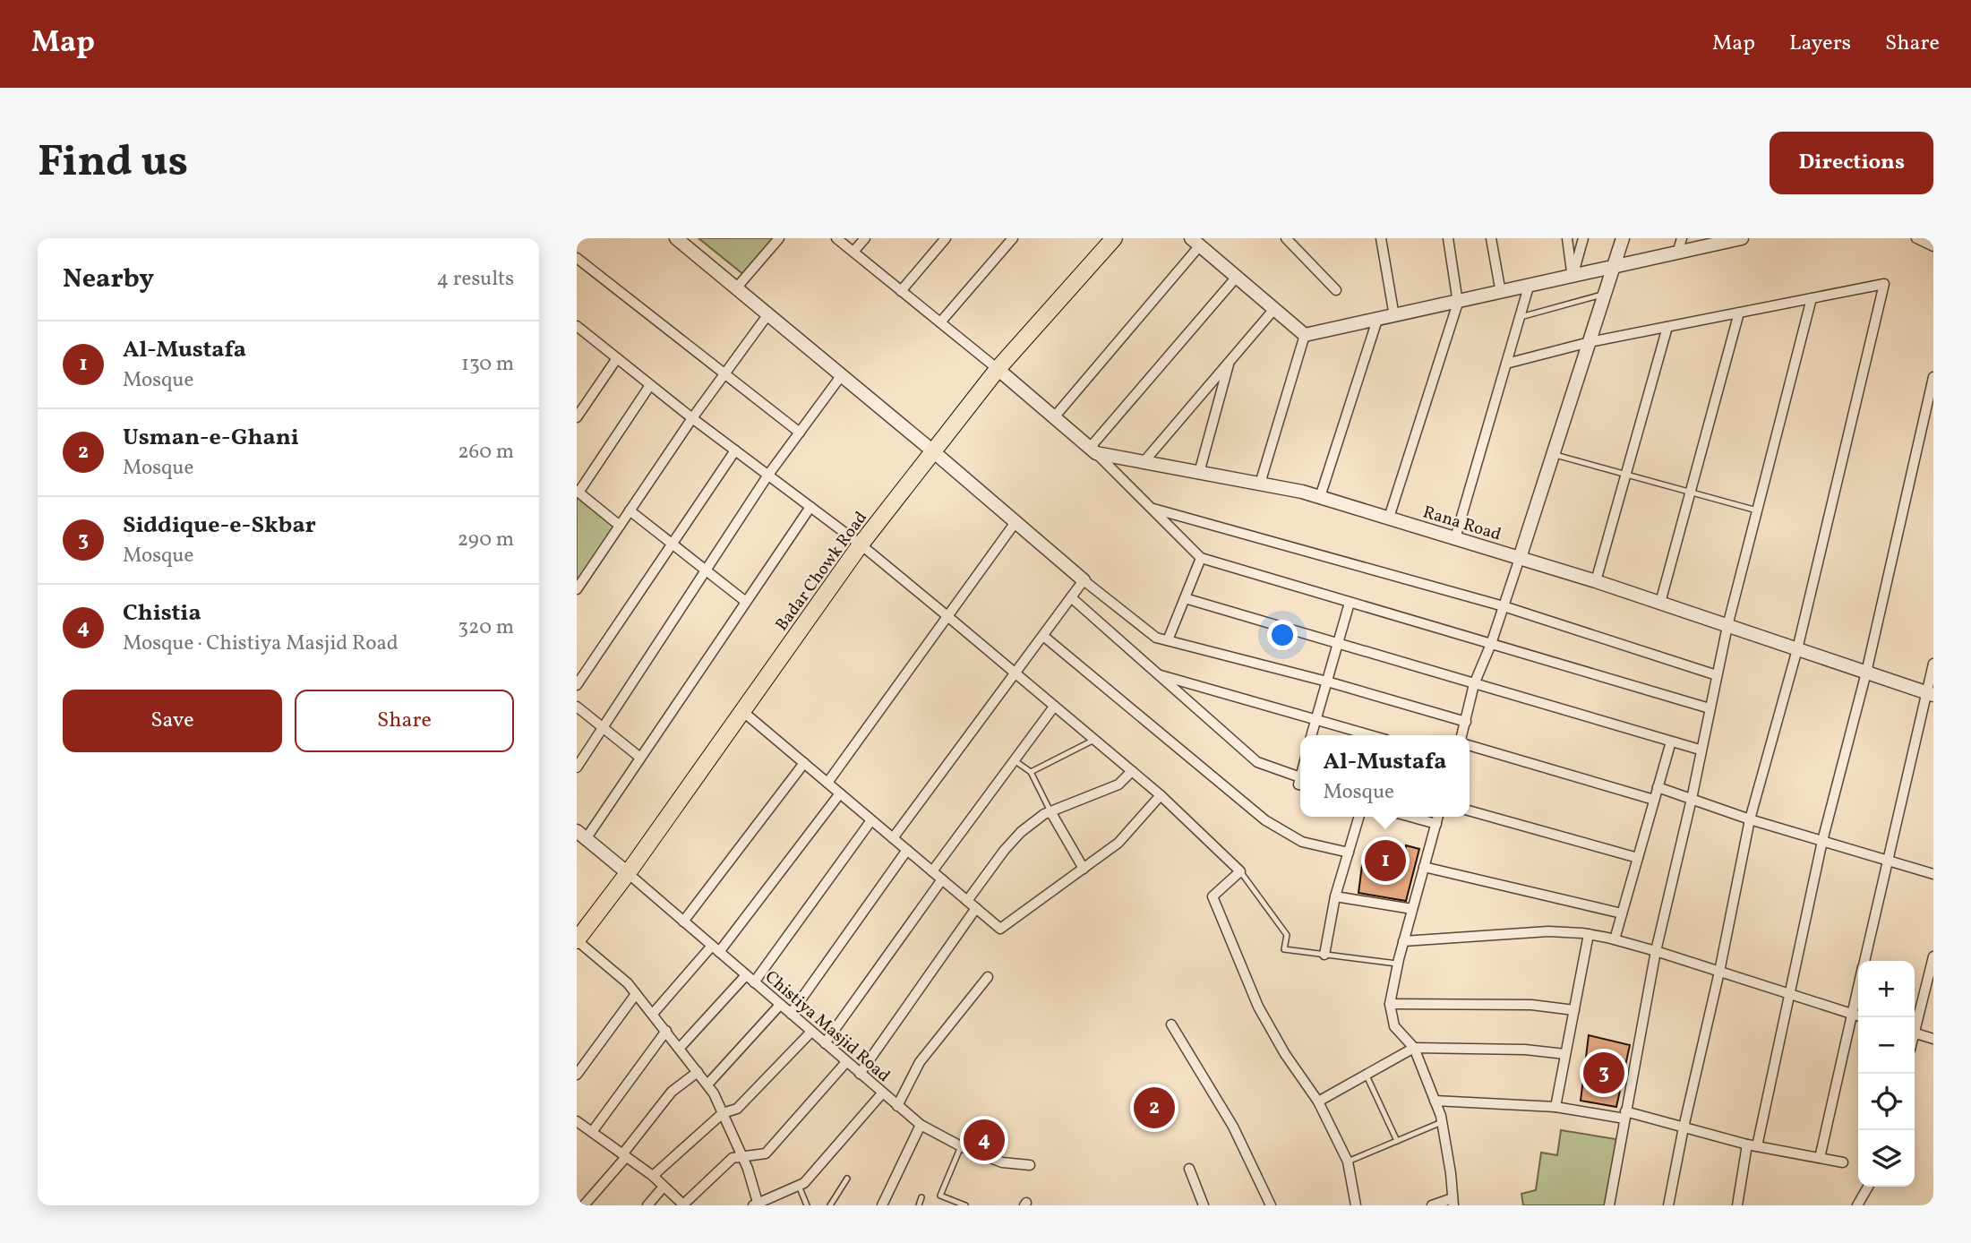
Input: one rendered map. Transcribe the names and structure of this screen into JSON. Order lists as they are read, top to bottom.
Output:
{
  "streets": {
    "main road": ["Badar Chowk Road"],
    "street": ["Rana Road", "Chistiya Masjid Road"]
  },
  "crossings": [
    ["Rana Road", "Badar Chowk Road"],
    ["Badar Chowk Road", "Chistiya Masjid Road"]
  ],
  "page": {
    "header": "Map",
    "nav": ["Map", "Layers", "Share"],
    "buttons": [
      "Directions",
      ["Save", "Share"]
    ],
    "title": "Find us",
    "heading": ["Nearby", "4 results"],
    "list": [
      {
        "mark": "1",
        "name": "Al-Mustafa",
        "note": "Mosque",
        "value": "130 m"
      },
      {
        "mark": "2",
        "name": "Usman-e-Ghani",
        "note": "Mosque",
        "value": "260 m"
      },
      {
        "mark": "3",
        "name": "Siddique-e-Skbar",
        "note": "Mosque",
        "value": "290 m"
      },
      {
        "mark": "4",
        "name": "Chistia",
        "note": "Mosque · Chistiya Masjid Road",
        "value": "320 m"
      }
    ],
    "popup": ["Al-Mustafa", "Mosque"],
    "pins": [
      "1",
      "3",
      "2",
      "4"
    ],
    "map_buttons": ["+", "−"]
  }
}
